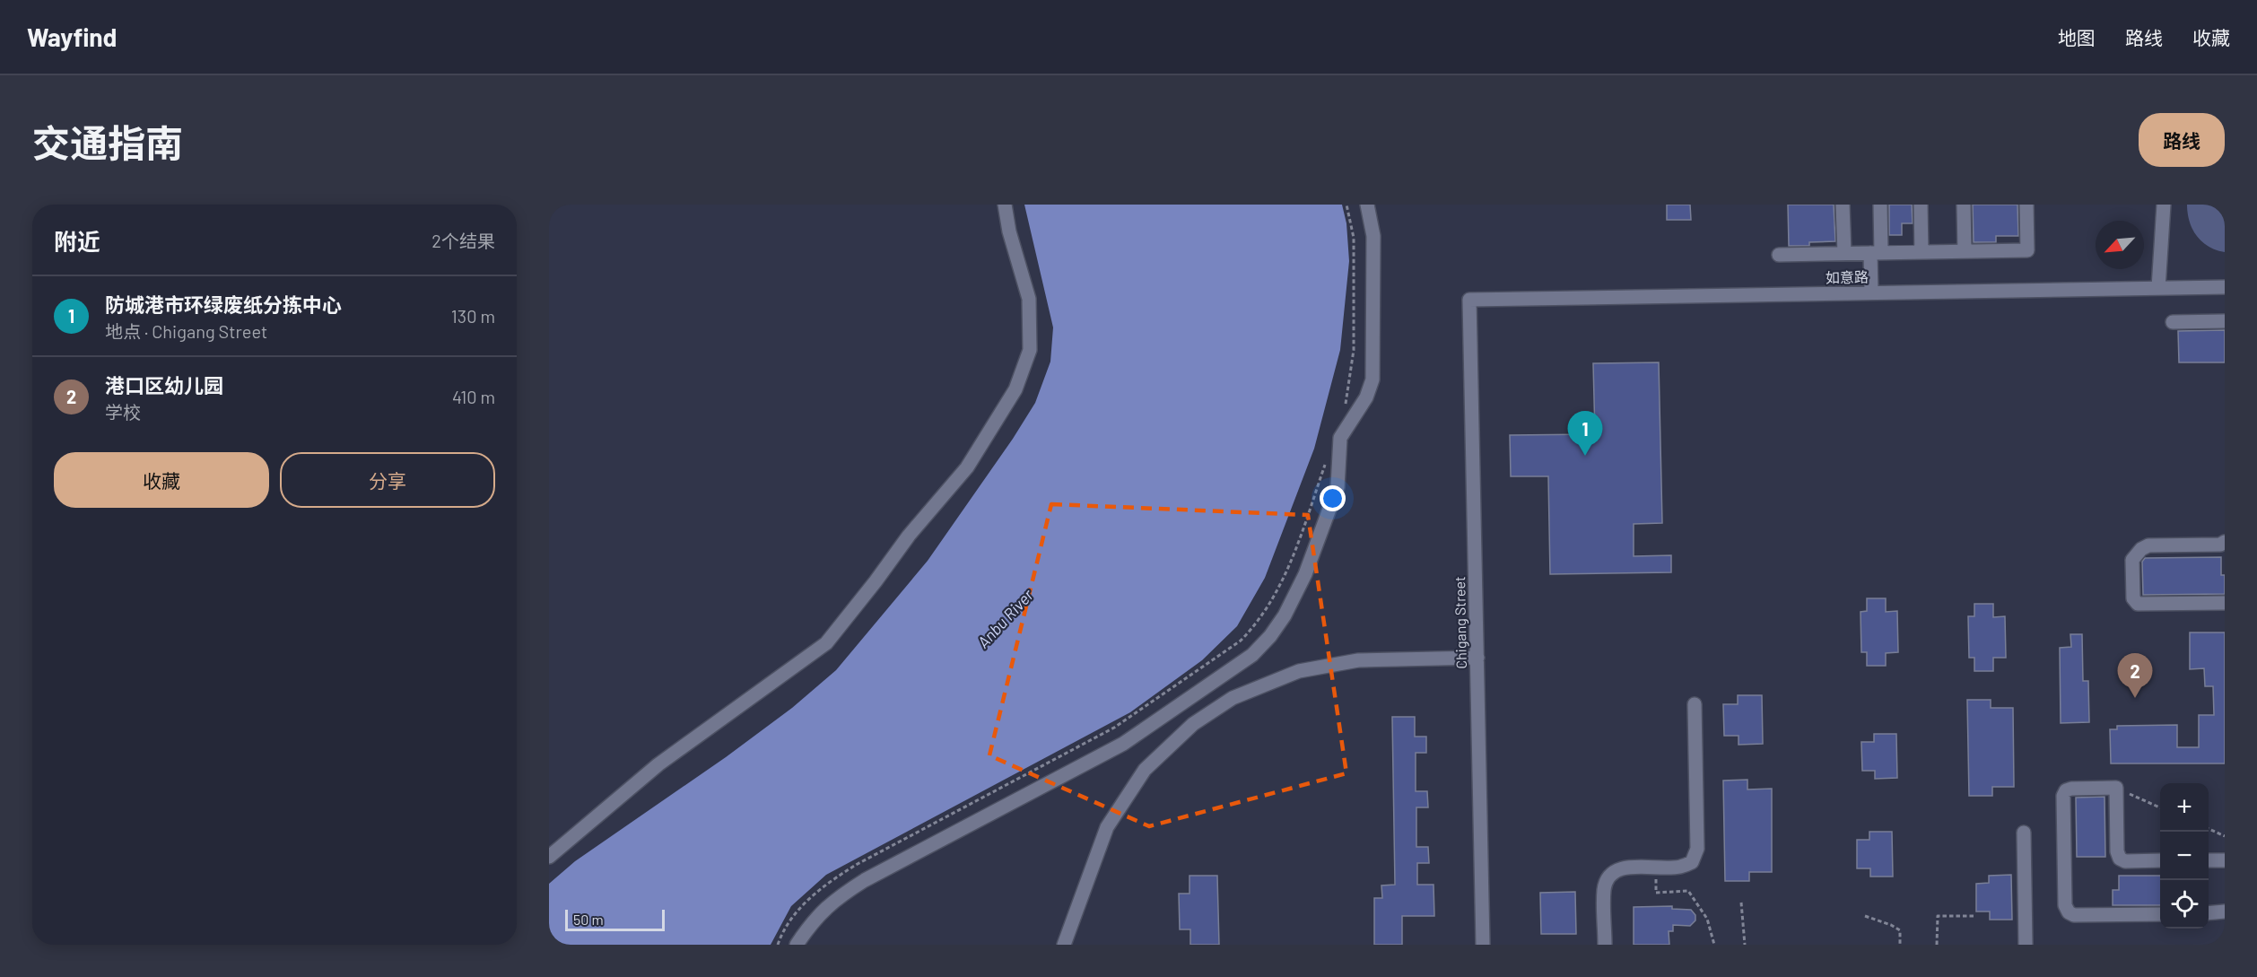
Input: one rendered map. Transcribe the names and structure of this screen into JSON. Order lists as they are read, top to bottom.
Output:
{
  "streets": {
    "street": ["如意路", "Chigang Street"]
  },
  "crossings": [
    ["如意路", "Chigang Street"]
  ],
  "water": ["Anbu River"],
  "scale_bar": "50 m",
  "north": "bottom left",
  "page": {
    "header": "Wayfind",
    "nav": ["地图", "路线", "收藏"],
    "title": "交通指南",
    "buttons": [
      "路线",
      ["收藏", "分享"]
    ],
    "heading": ["附近", "2个结果"],
    "list": [
      {
        "mark": "1",
        "name": "防城港市环绿废纸分拣中心",
        "note": "地点 · Chigang Street",
        "value": "130 m"
      },
      {
        "mark": "2",
        "name": "港口区幼儿园",
        "note": "学校",
        "value": "410 m"
      }
    ],
    "pins": ["1", "2"],
    "map_buttons": ["+", "−"],
    "scale": "50 m"
  }
}
